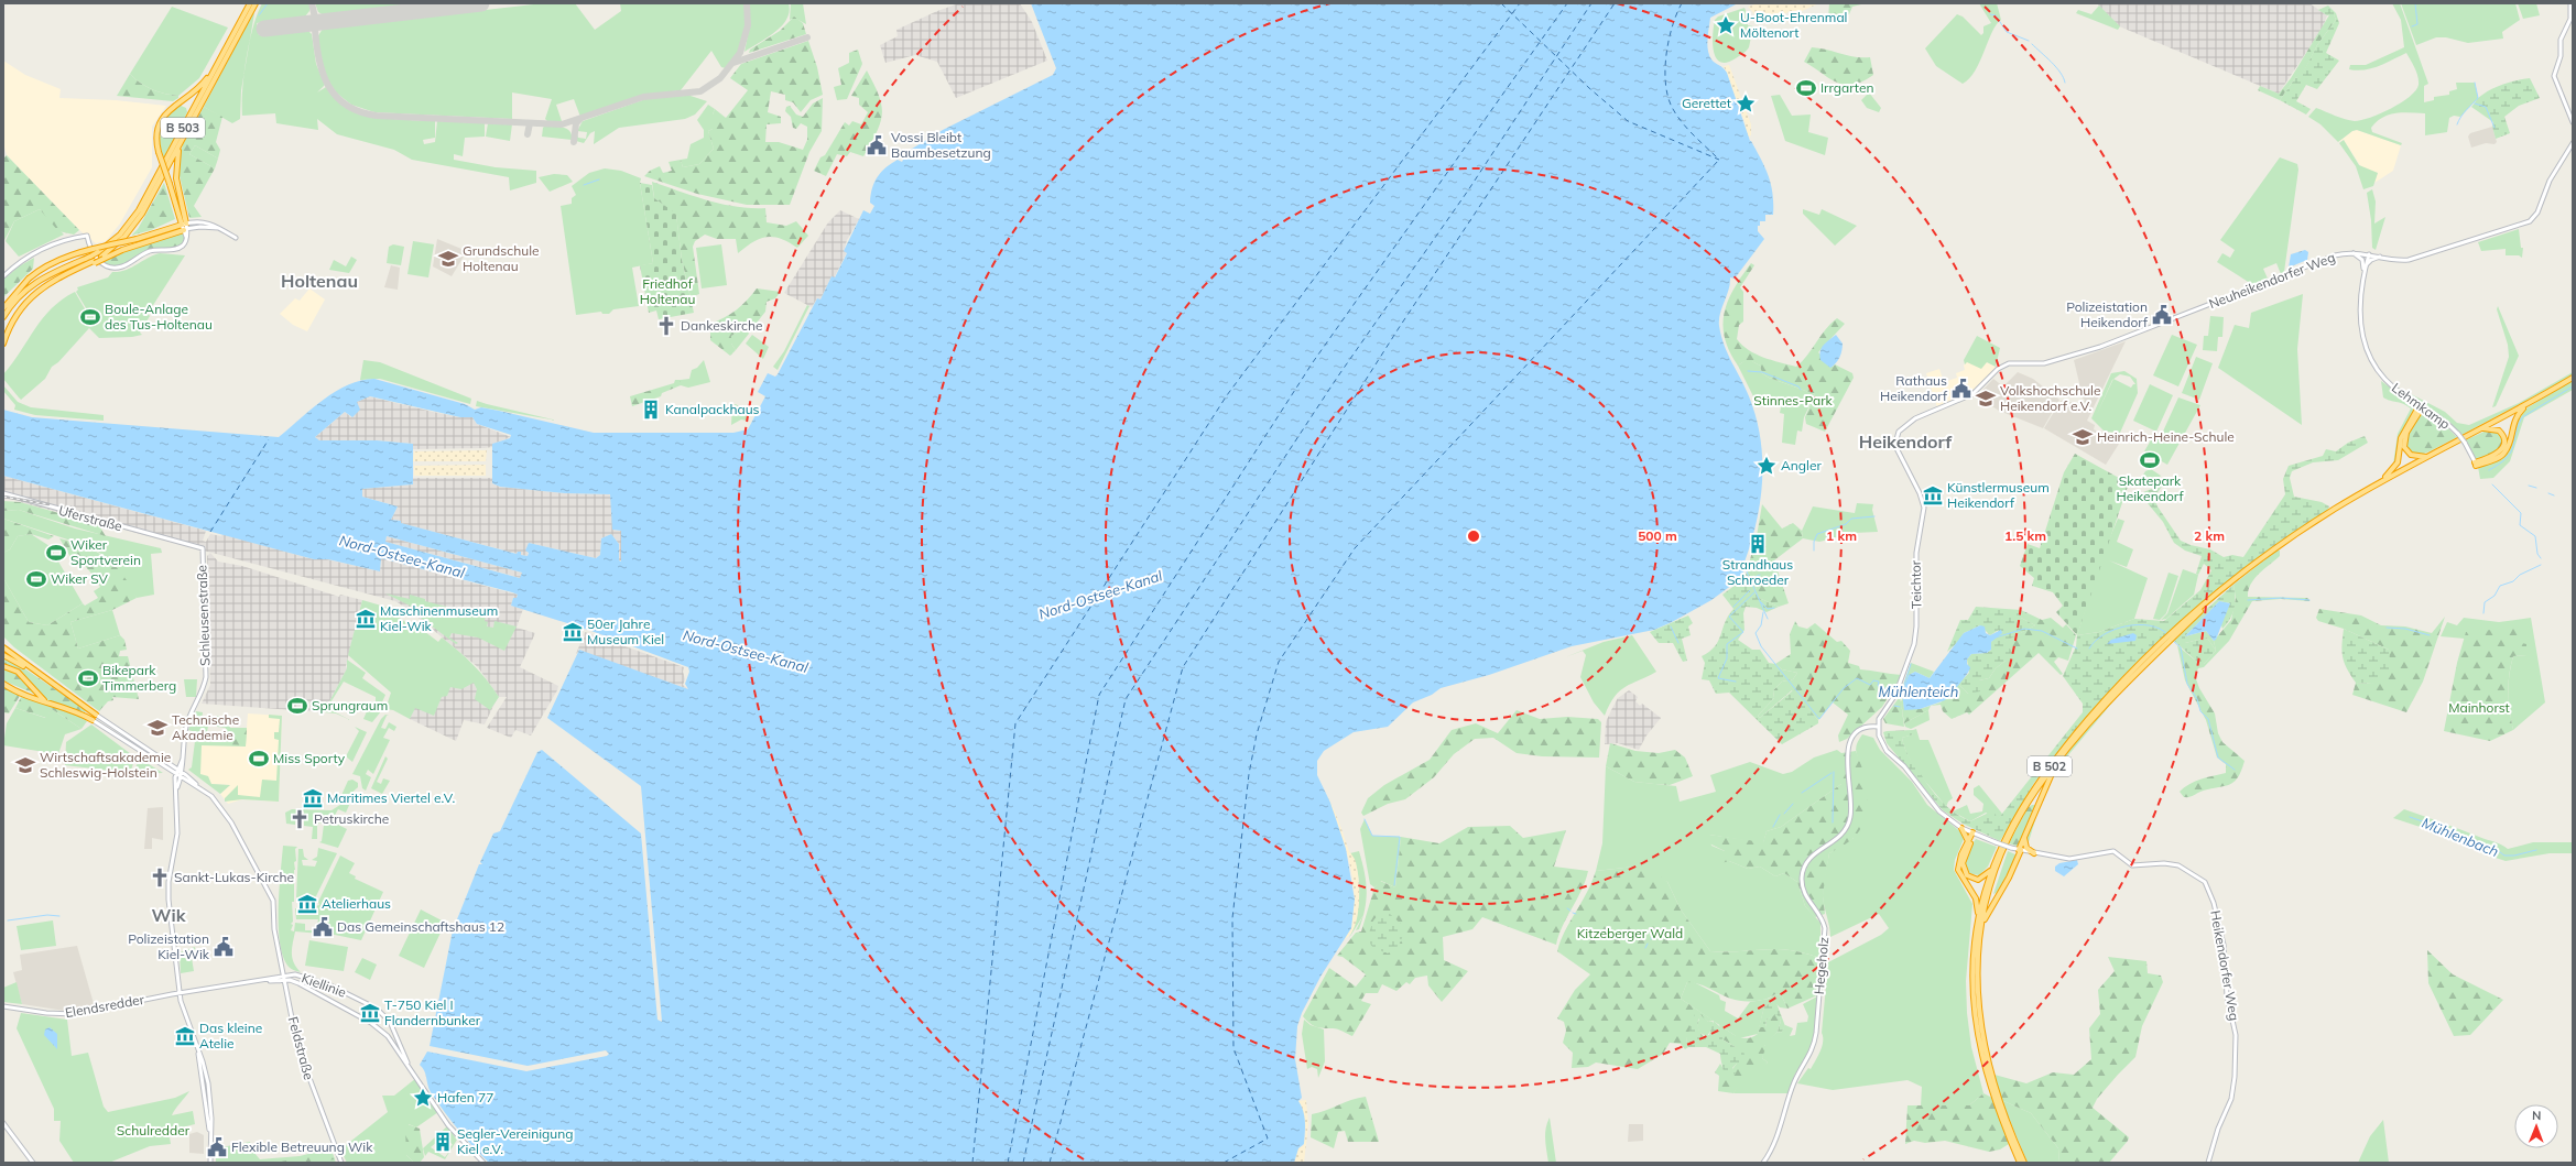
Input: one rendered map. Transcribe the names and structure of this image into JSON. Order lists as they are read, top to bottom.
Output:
{
  "streets": {
    "highway": ["B 503", "B 502"],
    "street": [
      "Neuheikendorfer Weg",
      "Lehmkamp",
      "Uferstraße",
      "Teichtor",
      "Schleusenstraße",
      "Hegeholz",
      "Heikendorfer Weg",
      "Kiellinie",
      "Elendsredder",
      "Feldstraße"
    ]
  },
  "crossings": [
    ["Neuheikendorfer Weg", "Teichtor"],
    ["Uferstraße", "Schleusenstraße"],
    ["Teichtor", "Hegeholz"],
    ["Teichtor", "Heikendorfer Weg"],
    ["Schleusenstraße", "Feldstraße"],
    ["B 502", "Heikendorfer Weg"],
    ["Hegeholz", "Heikendorfer Weg"],
    ["Kiellinie", "Elendsredder"],
    ["Kiellinie", "Feldstraße"]
  ],
  "districts": ["Holtenau", "Heikendorf", "Wik"],
  "water": ["Nord-Ostsee-Kanal", "Mühlenteich", "Mühlenbach"],
  "parks": [
    "Friedhof Holtenau",
    "Stinnes-Park",
    "Mainhorst",
    "Kitzeberger Wald",
    "Schulredder"
  ],
  "places": {
    "place": [
      "U-Boot-Ehrenmal Möltenort",
      "Gerettet",
      "Angler",
      "Hafen 77"
    ],
    "sports": [
      "Irrgarten",
      "Boule-Anlage des Tus-Holtenau",
      "Skatepark Heikendorf",
      "Wiker Sportverein",
      "Wiker SV",
      "Bikepark Timmerberg",
      "Sprungraum",
      "Miss Sporty"
    ],
    "public building": [
      "Vossi Bleibt Baumbesetzung",
      "Polizeistation Heikendorf",
      "Rathaus Heikendorf",
      "Das Gemeinschaftshaus 12",
      "Polizeistation Kiel-Wik",
      "Flexible Betreuung Wik"
    ],
    "school or university": [
      "Grundschule Holtenau",
      "Volkshochschule Heikendorf e.V.",
      "Heinrich-Heine-Schule",
      "Technische Akademie",
      "Wirtschaftsakademie Schleswig-Holstein"
    ],
    "church": ["Dankeskirche", "Petruskirche", "Sankt-Lukas-Kirche"],
    "building": ["Kanalpackhaus", "Strandhaus Schroeder", "Segler-Vereinigung Kiel e.V."],
    "museum": [
      "Künstlermuseum Heikendorf",
      "Maschinenmuseum Kiel-Wik",
      "50er Jahre Museum Kiel",
      "Maritimes Viertel e.V.",
      "Atelierhaus",
      "T-750 Kiel I Flandernbunker",
      "Das kleine Atelie"
    ]
  },
  "north": "top",
  "rings": [
    "500 m",
    "1 km",
    "1.5 km",
    "2 km"
  ]
}
